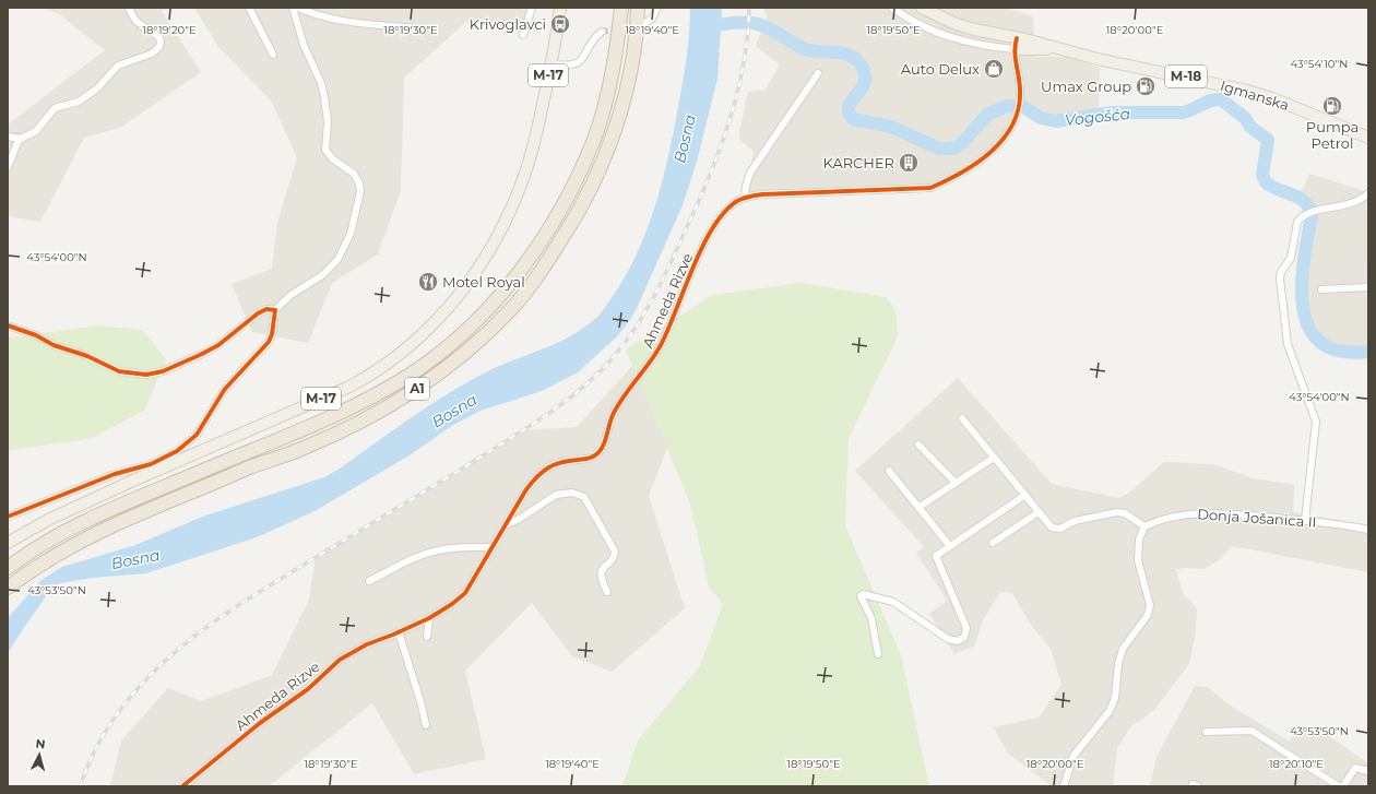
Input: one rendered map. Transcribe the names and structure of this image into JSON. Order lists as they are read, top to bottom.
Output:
{
  "streets": {
    "highway": ["A1"],
    "main road": ["M-17", "M-18", "Igmanska"],
    "street": ["Ahmeda Rizve", "Donja Jošanica II"]
  },
  "crossings": [
    ["Igmanska", "Ahmeda Rizve"]
  ],
  "water": ["Vogošća", "Bosna"],
  "places": {
    "bus stop": ["Krivoglavci"],
    "shop": ["Auto Delux"],
    "fuel station": ["Umax Group", "Pumpa Petrol"],
    "building": ["KARCHER"],
    "restaurant": ["Motel Royal"]
  },
  "north": "top",
  "coordinates": [
    "18°19'20\"E",
    "18°19'30\"E",
    "18°19'40\"E",
    "18°19'50\"E",
    "18°20'00\"E",
    "43°54'10\"N",
    "43°54'00\"N",
    "43°53'50\"N",
    "18°20'10\"E"
  ]
}
